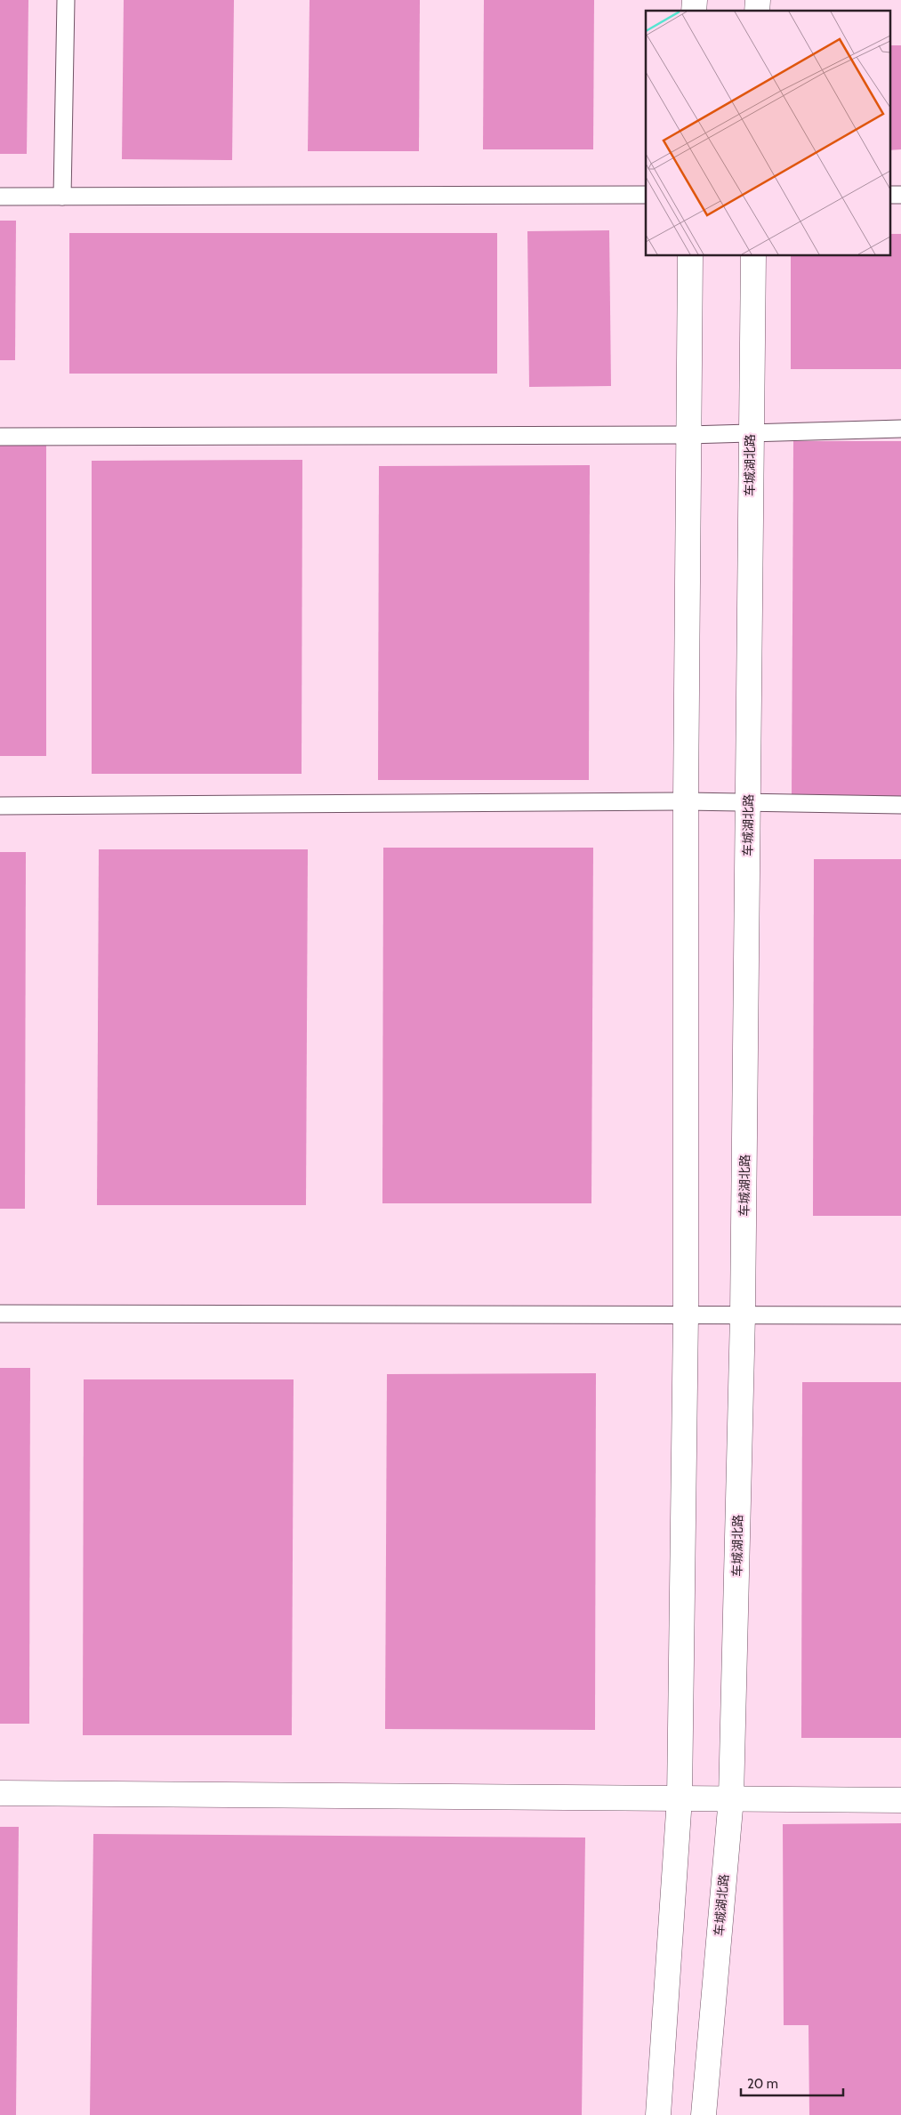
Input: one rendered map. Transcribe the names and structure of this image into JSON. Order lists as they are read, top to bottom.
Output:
{
  "streets": {
    "main road": ["车城湖北路"]
  },
  "scale_bar": "20 m"
}
